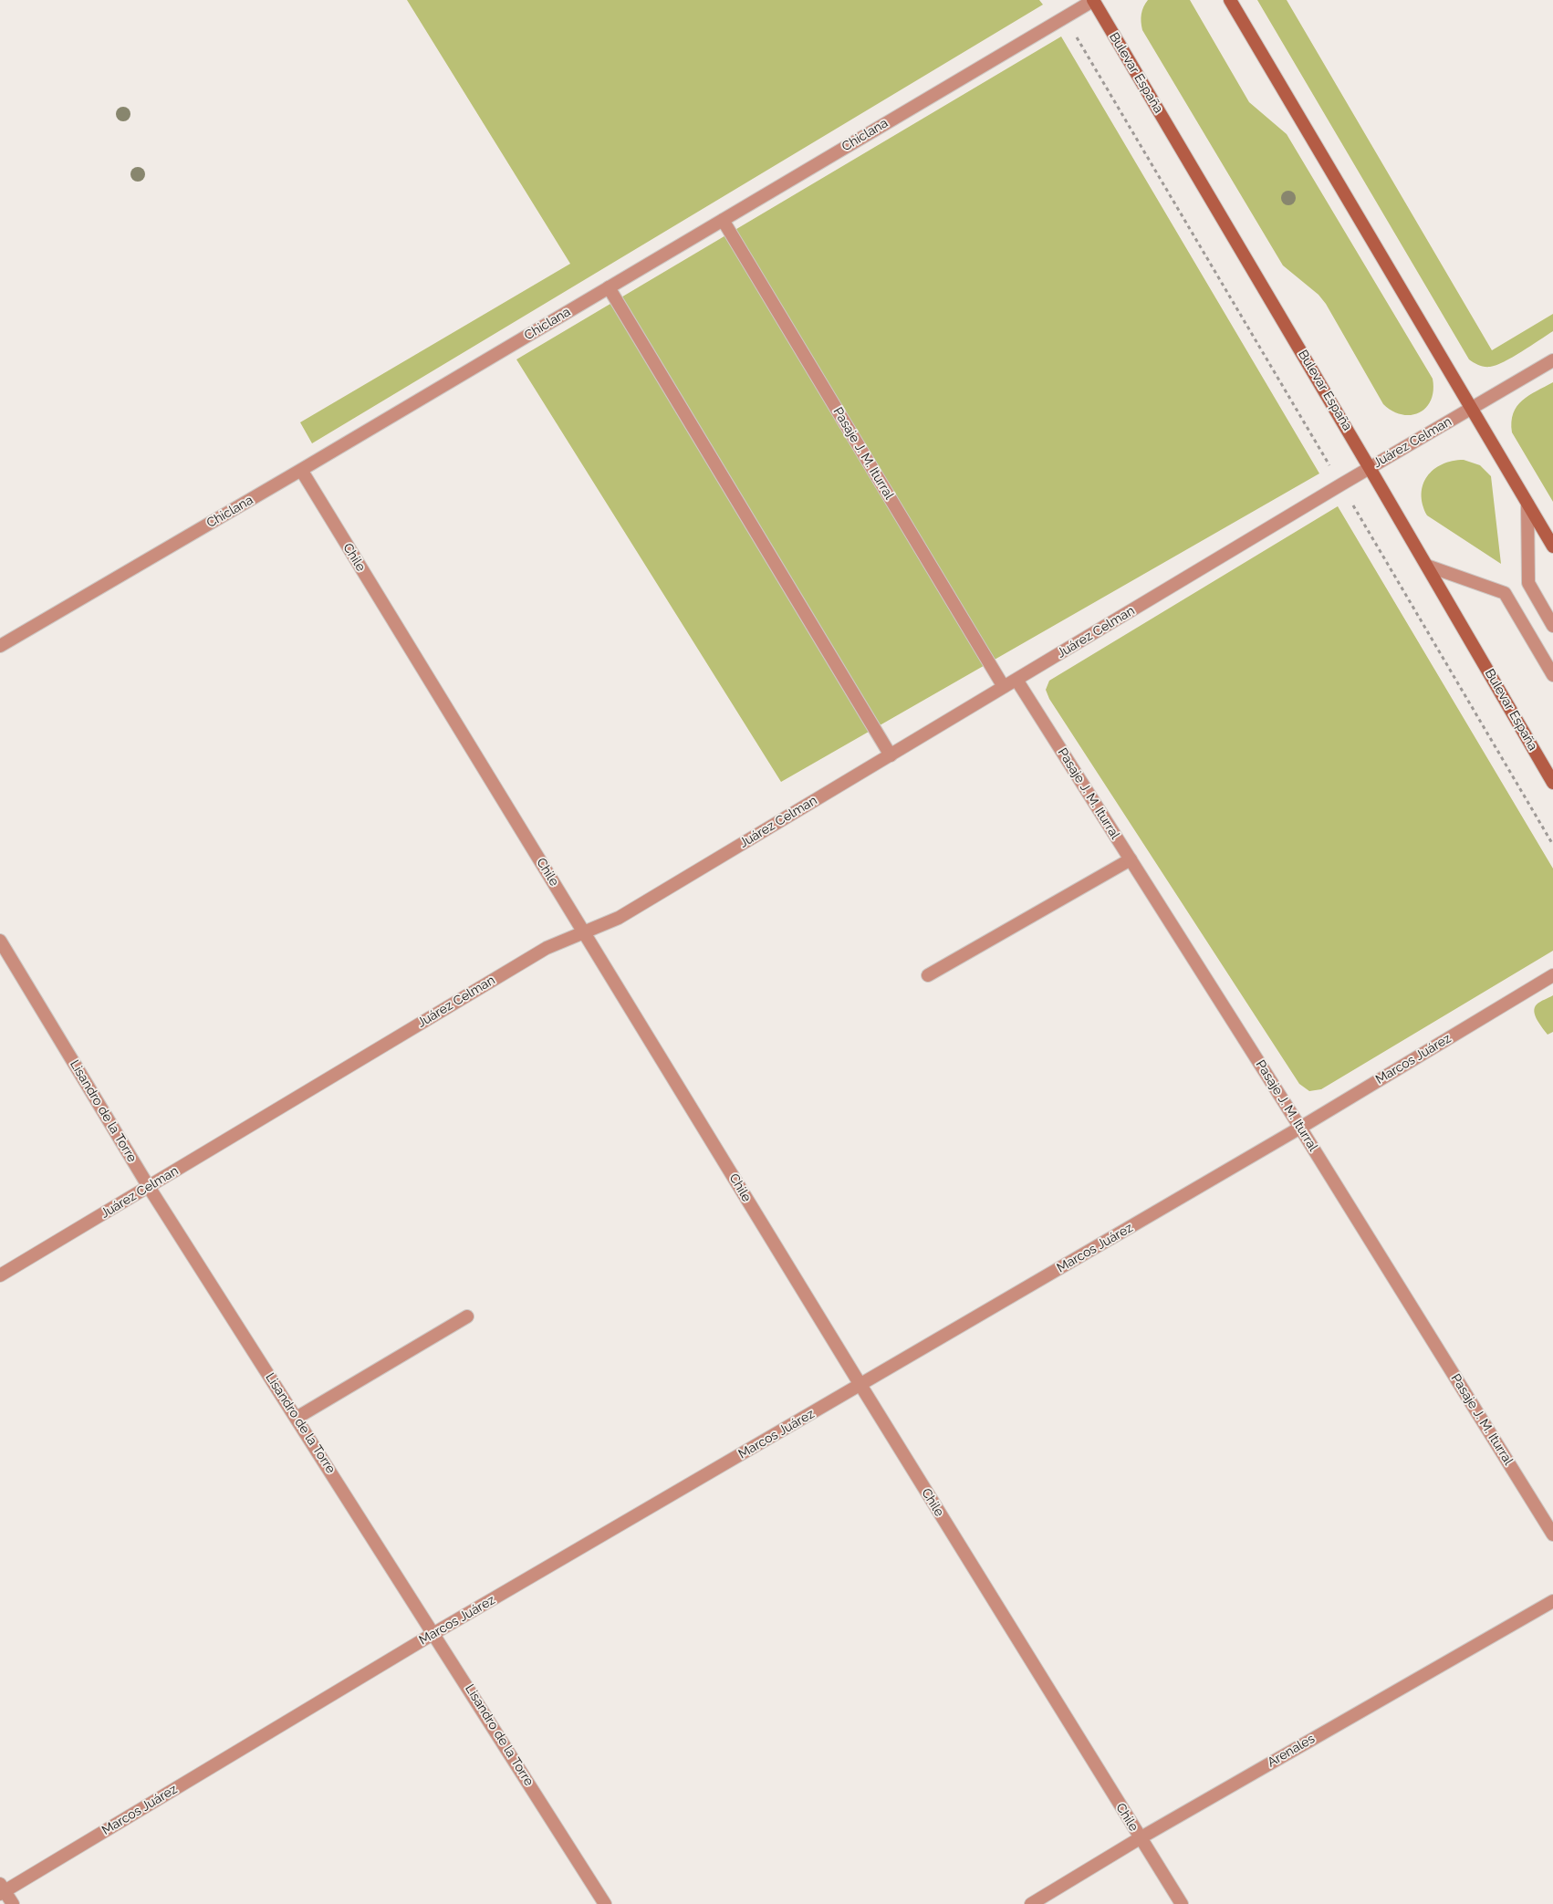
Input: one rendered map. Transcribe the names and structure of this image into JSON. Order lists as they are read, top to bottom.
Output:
{
  "streets": {
    "main road": ["Bulevar España"],
    "street": [
      "Chiclana",
      "Juárez Celman",
      "Pasaje J. M. Iturral",
      "Chile",
      "Marcos Juárez",
      "Lisandro de la Torre",
      "Arenales"
    ]
  },
  "crossings": [
    ["Bulevar España", "Chiclana"],
    ["Bulevar España", "Juárez Celman"],
    ["Chiclana", "Pasaje J. M. Iturral"],
    ["Chiclana", "Chile"],
    ["Juárez Celman", "Pasaje J. M. Iturral"],
    ["Juárez Celman", "Chile"],
    ["Juárez Celman", "Lisandro de la Torre"],
    ["Pasaje J. M. Iturral", "Marcos Juárez"],
    ["Chile", "Marcos Juárez"],
    ["Chile", "Arenales"],
    ["Marcos Juárez", "Lisandro de la Torre"]
  ]
}
